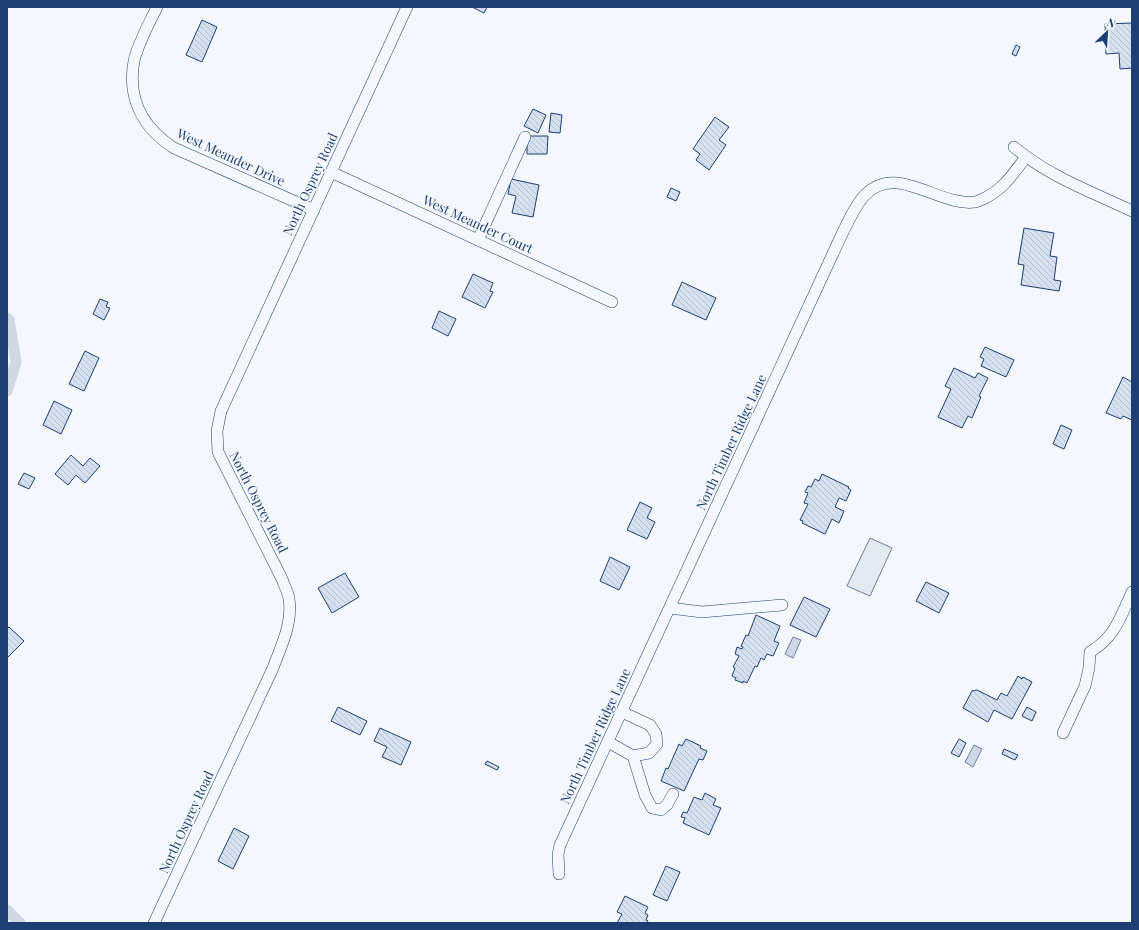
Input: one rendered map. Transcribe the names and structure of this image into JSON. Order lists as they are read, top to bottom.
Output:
{
  "streets": {
    "street": [
      "West Meander Drive",
      "North Osprey Road",
      "West Meander Court",
      "North Timber Ridge Lane"
    ]
  },
  "crossings": [
    ["West Meander Drive", "North Osprey Road"],
    ["North Osprey Road", "West Meander Court"]
  ],
  "north": "top right"
}
